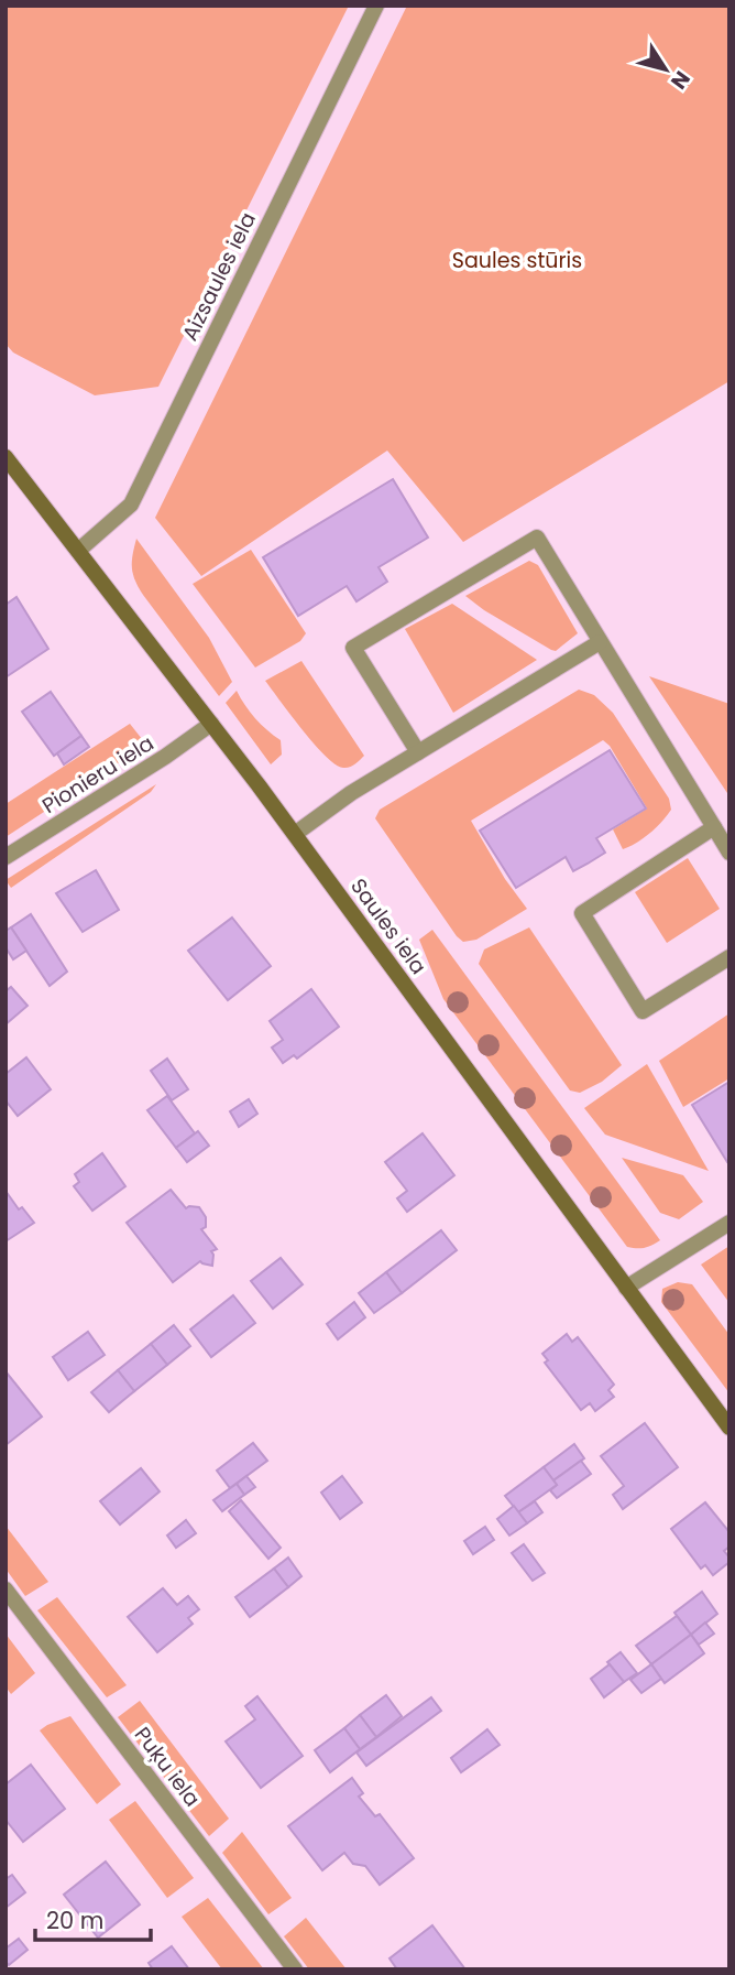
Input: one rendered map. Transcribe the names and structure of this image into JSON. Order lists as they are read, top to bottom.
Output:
{
  "streets": {
    "street": [
      "Aizsaules iela",
      "Pionieru iela",
      "Saules iela",
      "Puķu iela"
    ]
  },
  "crossings": [
    ["Aizsaules iela", "Saules iela"],
    ["Pionieru iela", "Saules iela"]
  ],
  "parks": ["Saules stūris"],
  "scale_bar": "20 m",
  "north": "bottom right"
}
